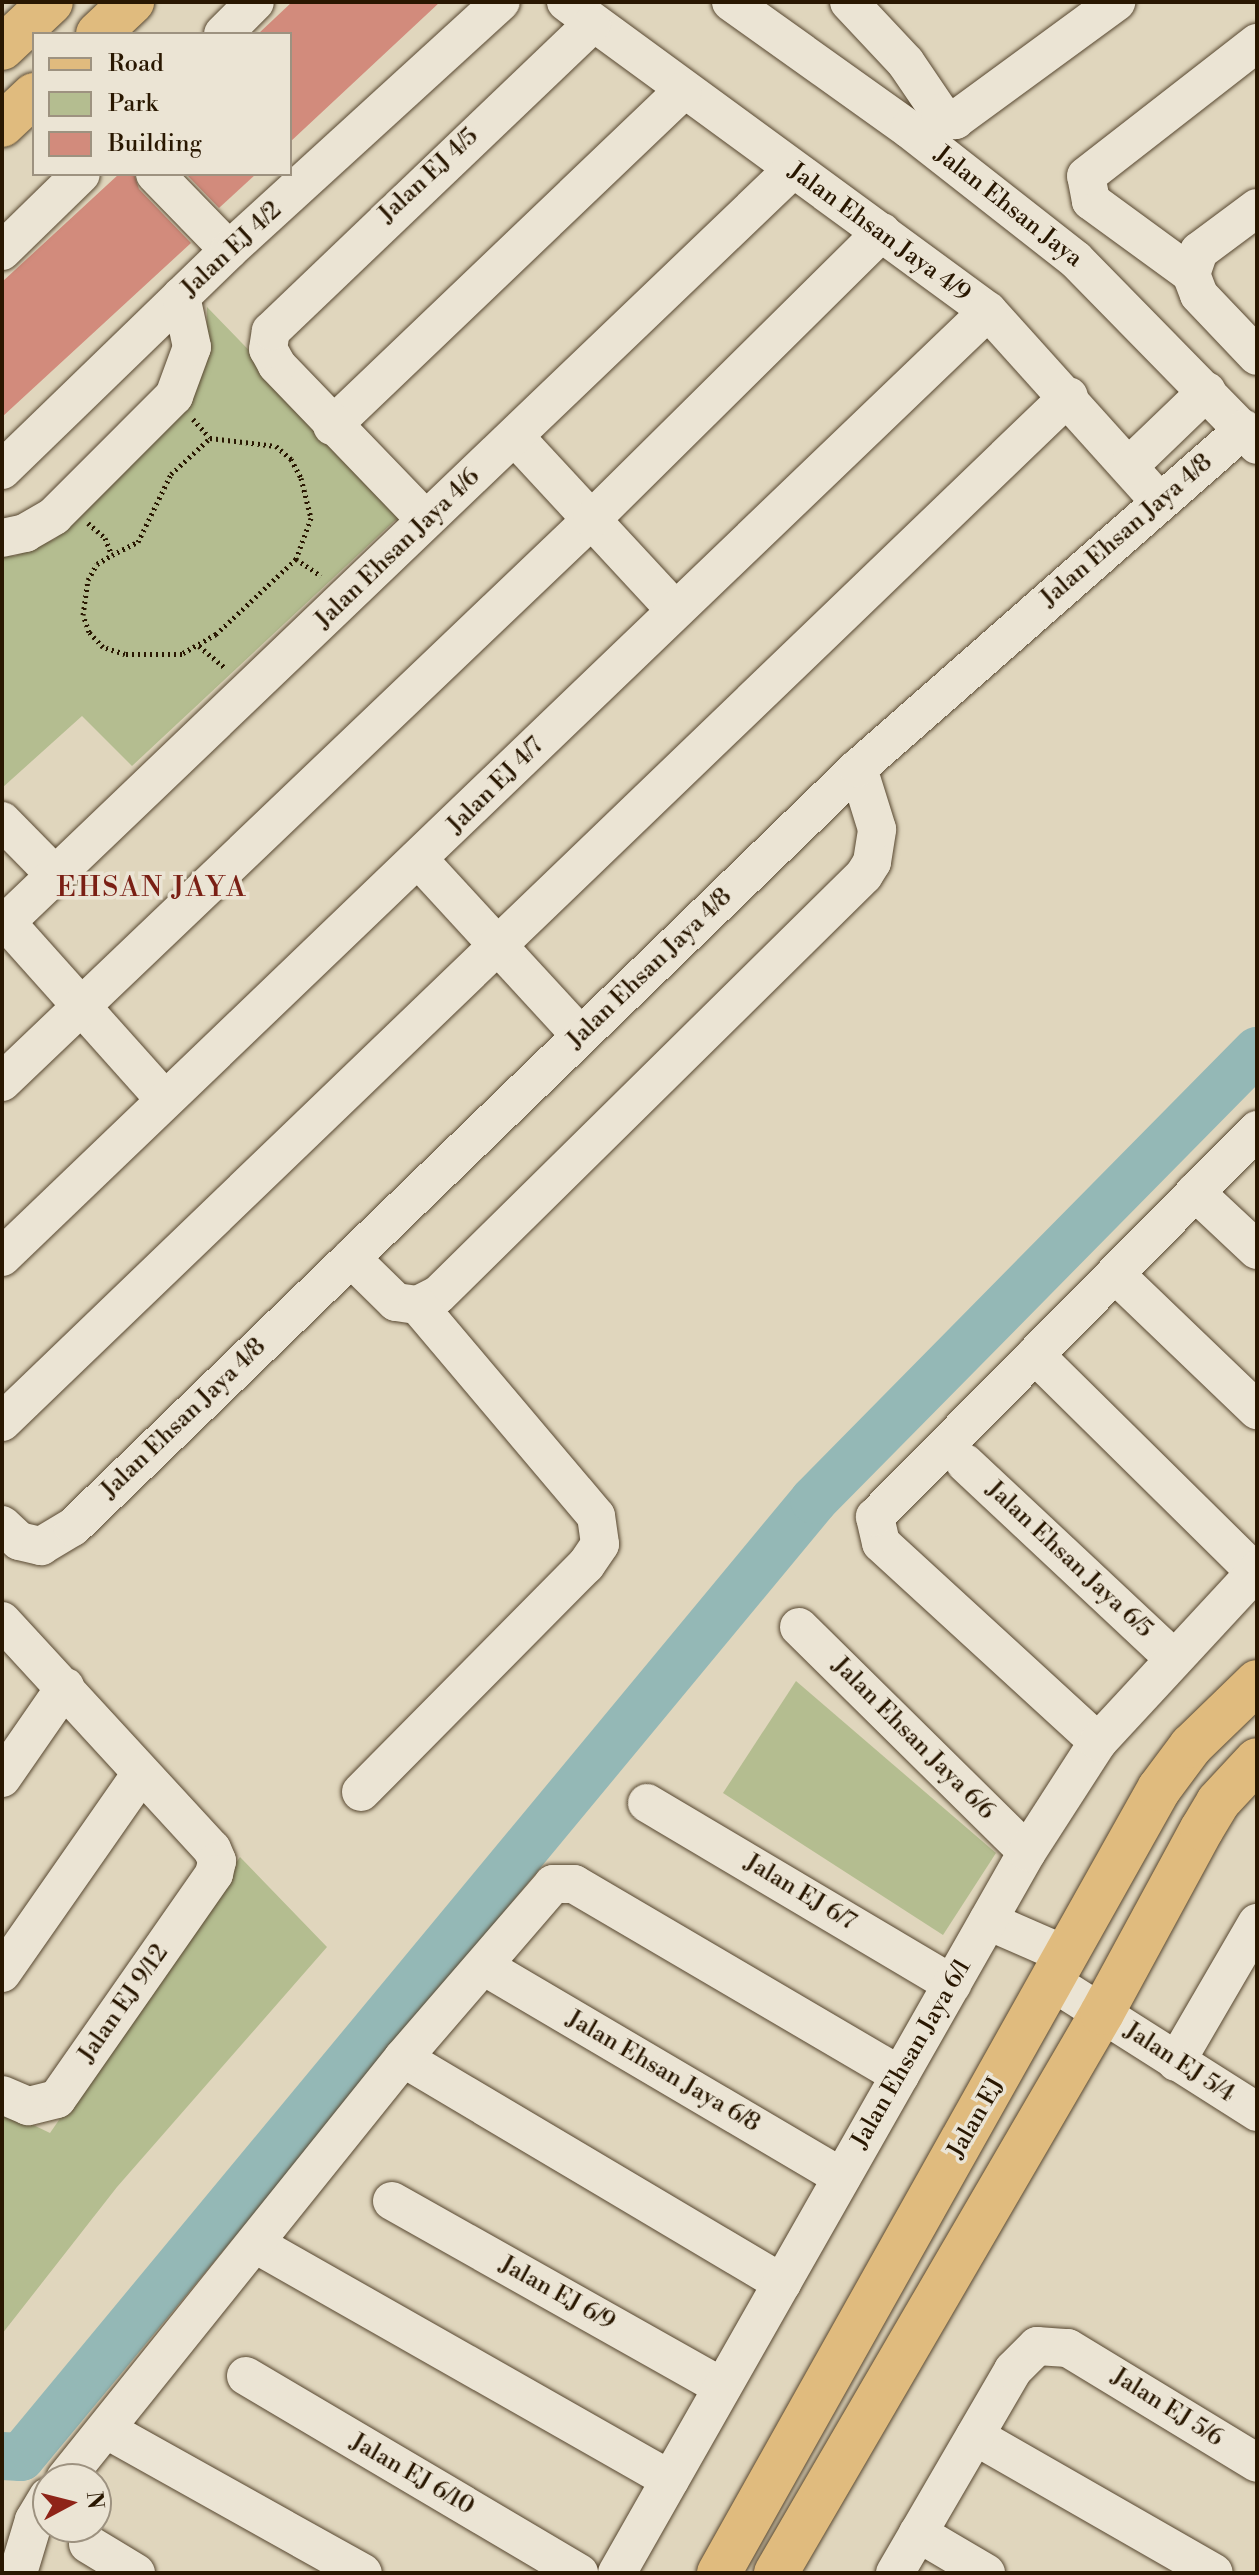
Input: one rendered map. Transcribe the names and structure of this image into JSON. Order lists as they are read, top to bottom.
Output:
{
  "streets": {
    "main road": ["Jalan EJ"],
    "street": [
      "Jalan EJ 4/5",
      "Jalan Ehsan Jaya",
      "Jalan Ehsan Jaya 4/9",
      "Jalan EJ 4/2",
      "Jalan Ehsan Jaya 4/8",
      "Jalan Ehsan Jaya 4/6",
      "Jalan EJ 4/7",
      "Jalan Ehsan Jaya 6/5",
      "Jalan Ehsan Jaya 6/6",
      "Jalan EJ 6/7",
      "Jalan EJ 9/12",
      "Jalan Ehsan Jaya 6/1",
      "Jalan EJ 5/4",
      "Jalan Ehsan Jaya 6/8",
      "Jalan EJ 6/9",
      "Jalan EJ 5/6",
      "Jalan EJ 6/10"
    ]
  },
  "crossings": [
    ["Jalan EJ 4/5", "Jalan Ehsan Jaya 4/9"],
    ["Jalan Ehsan Jaya", "Jalan Ehsan Jaya 4/8"],
    ["Jalan Ehsan Jaya 4/9", "Jalan Ehsan Jaya 4/8"],
    ["Jalan Ehsan Jaya 4/9", "Jalan Ehsan Jaya 4/6"],
    ["Jalan Ehsan Jaya 4/9", "Jalan EJ 4/7"],
    ["Jalan Ehsan Jaya 6/5", "Jalan Ehsan Jaya 6/1"],
    ["Jalan Ehsan Jaya 6/6", "Jalan Ehsan Jaya 6/1"],
    ["Jalan EJ 6/7", "Jalan Ehsan Jaya 6/1"],
    ["Jalan Ehsan Jaya 6/1", "Jalan EJ 5/4"],
    ["Jalan Ehsan Jaya 6/1", "Jalan Ehsan Jaya 6/8"],
    ["Jalan Ehsan Jaya 6/1", "Jalan EJ 6/9"],
    ["Jalan EJ 5/4", "Jalan EJ"]
  ],
  "districts": ["EHSAN JAYA"],
  "legend": ["Road", "Park", "Building"],
  "north": "right"
}
